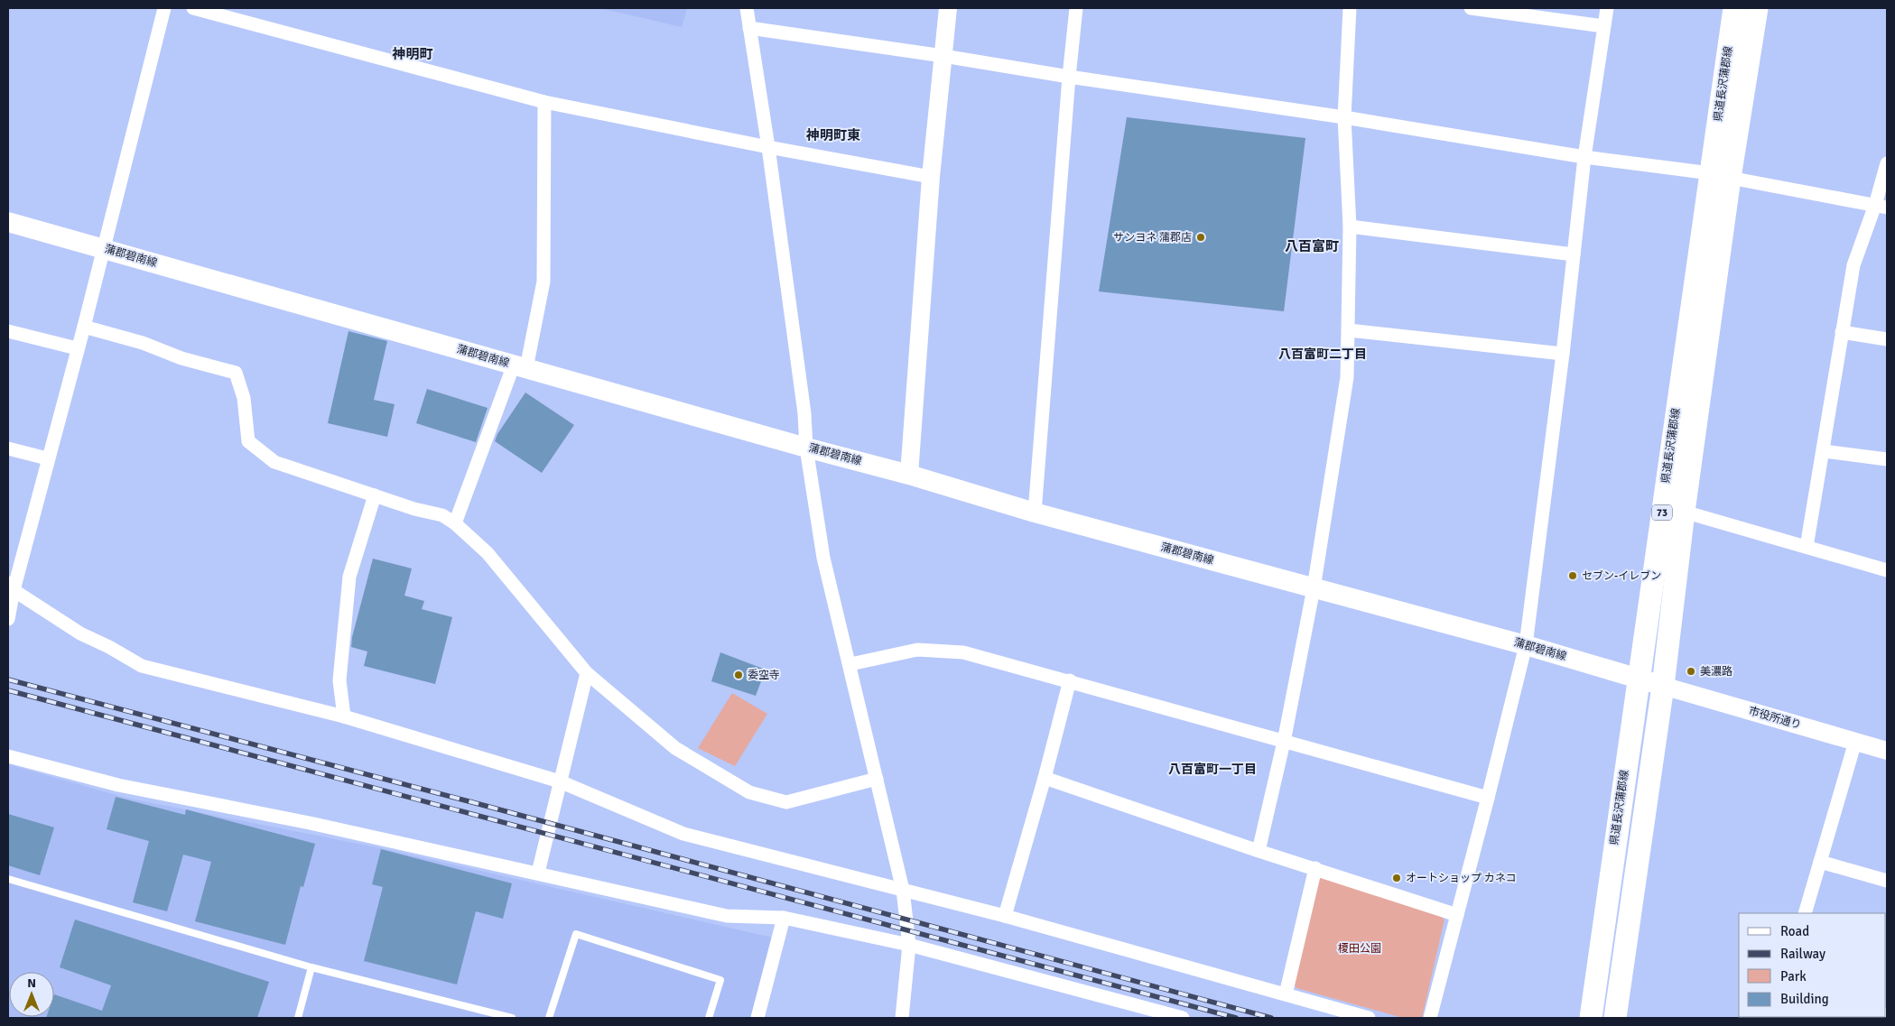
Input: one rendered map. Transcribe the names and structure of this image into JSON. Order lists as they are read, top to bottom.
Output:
{
  "streets": {
    "main road": ["県道長沢蒲郡線", "蒲郡碧南線", "73"],
    "street": ["市役所通り"]
  },
  "crossings": [
    ["県道長沢蒲郡線", "蒲郡碧南線"],
    ["県道長沢蒲郡線", "市役所通り"],
    ["蒲郡碧南線", "市役所通り"]
  ],
  "districts": [
    "神明町",
    "神明町東",
    "八百富町",
    "八百富町二丁目",
    "八百富町一丁目"
  ],
  "parks": ["榎田公園"],
  "places": [
    "サンヨネ 蒲郡店",
    "セブン-イレブン",
    "美濃路",
    "委空寺",
    "オートショップ カネコ"
  ],
  "legend": [
    "Road",
    "Railway",
    "Park",
    "Building"
  ],
  "north": "top"
}
